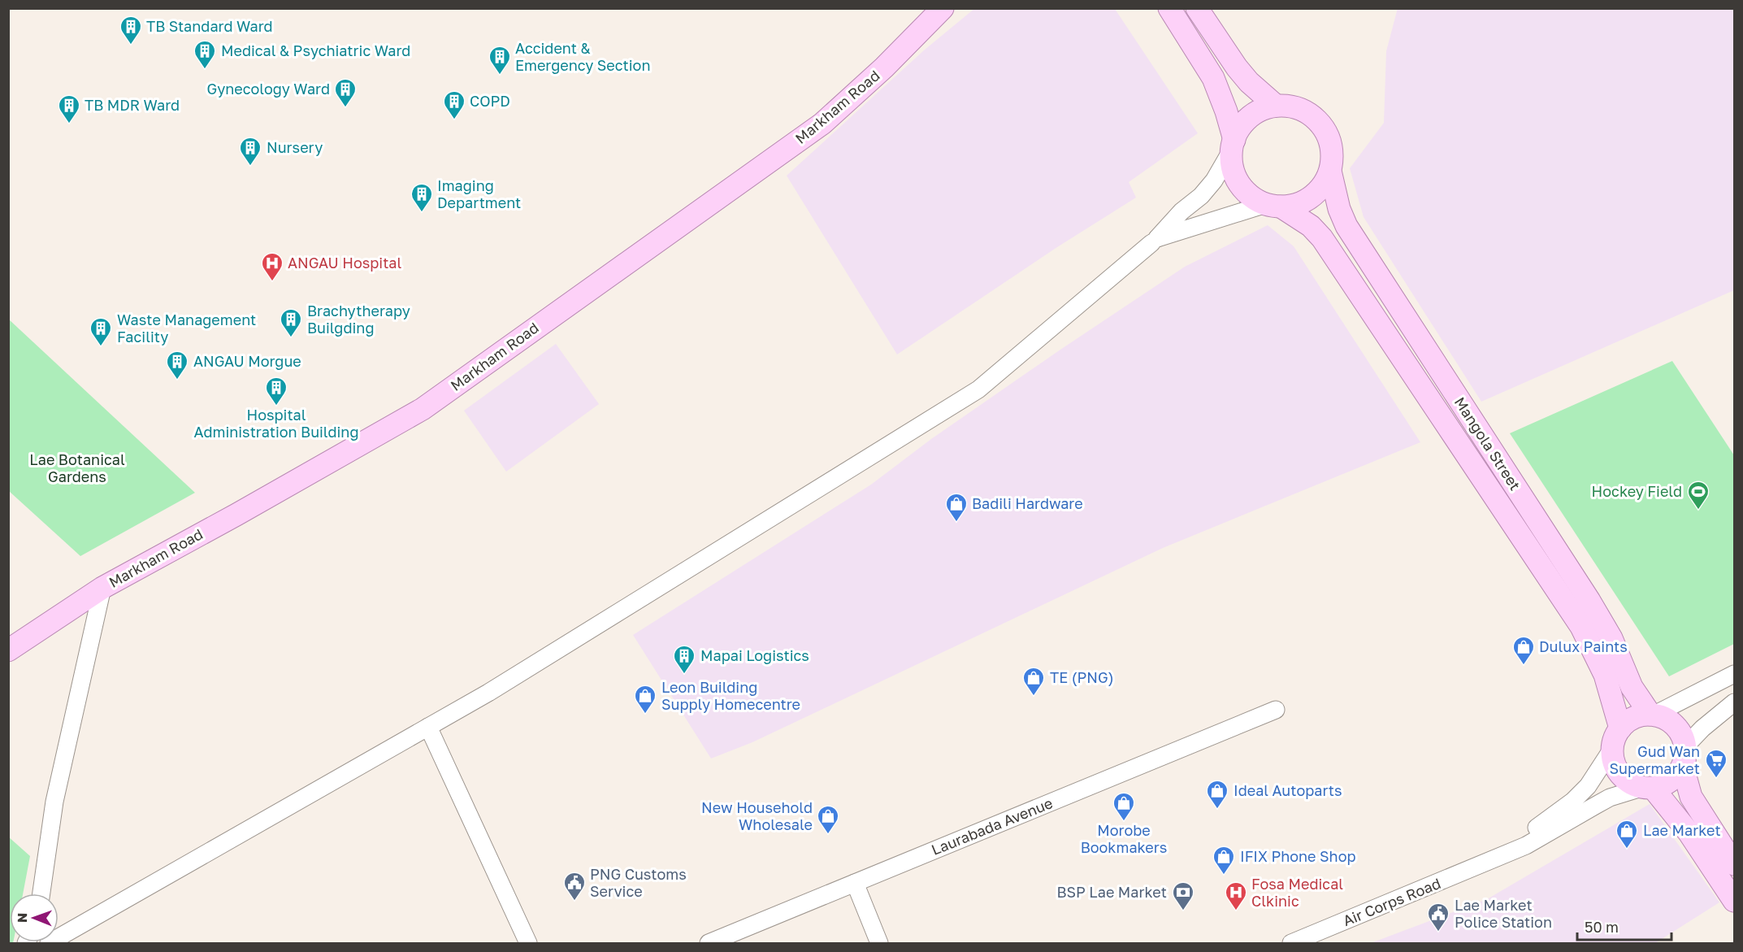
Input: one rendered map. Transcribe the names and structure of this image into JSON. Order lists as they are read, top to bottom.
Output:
{
  "streets": {
    "main road": ["Markham Road", "Mangola Street"],
    "street": ["Laurabada Avenue", "Air Corps Road"]
  },
  "crossings": [
    ["Mangola Street", "Air Corps Road"]
  ],
  "parks": ["Lae Botanical Gardens"],
  "places": {
    "building": [
      "TB Standard Ward",
      "Medical & Psychiatric Ward",
      "Accident & Emergency Section",
      "Gynecology Ward",
      "COPD",
      "TB MDR Ward",
      "Nursery",
      "Imaging Department",
      "Brachytherapy Builgding",
      "Waste Management Facility",
      "ANGAU Morgue",
      "Hospital Administration Building",
      "Mapai Logistics"
    ],
    "hospital": ["ANGAU Hospital", "Fosa Medical Clkinic"],
    "sports": ["Hockey Field"],
    "shop": [
      "Badili Hardware",
      "Dulux Paints",
      "TE (PNG)",
      "Leon Building Supply Homecentre",
      "Ideal Autoparts",
      "Morobe Bookmakers",
      "New Household Wholesale",
      "Lae Market",
      "IFIX Phone Shop"
    ],
    "supermarket": ["Gud Wan Supermarket"],
    "public building": ["PNG Customs Service", "Lae Market Police Station"],
    "bank": ["BSP Lae Market"]
  },
  "scale_bar": "50 m",
  "north": "left"
}
